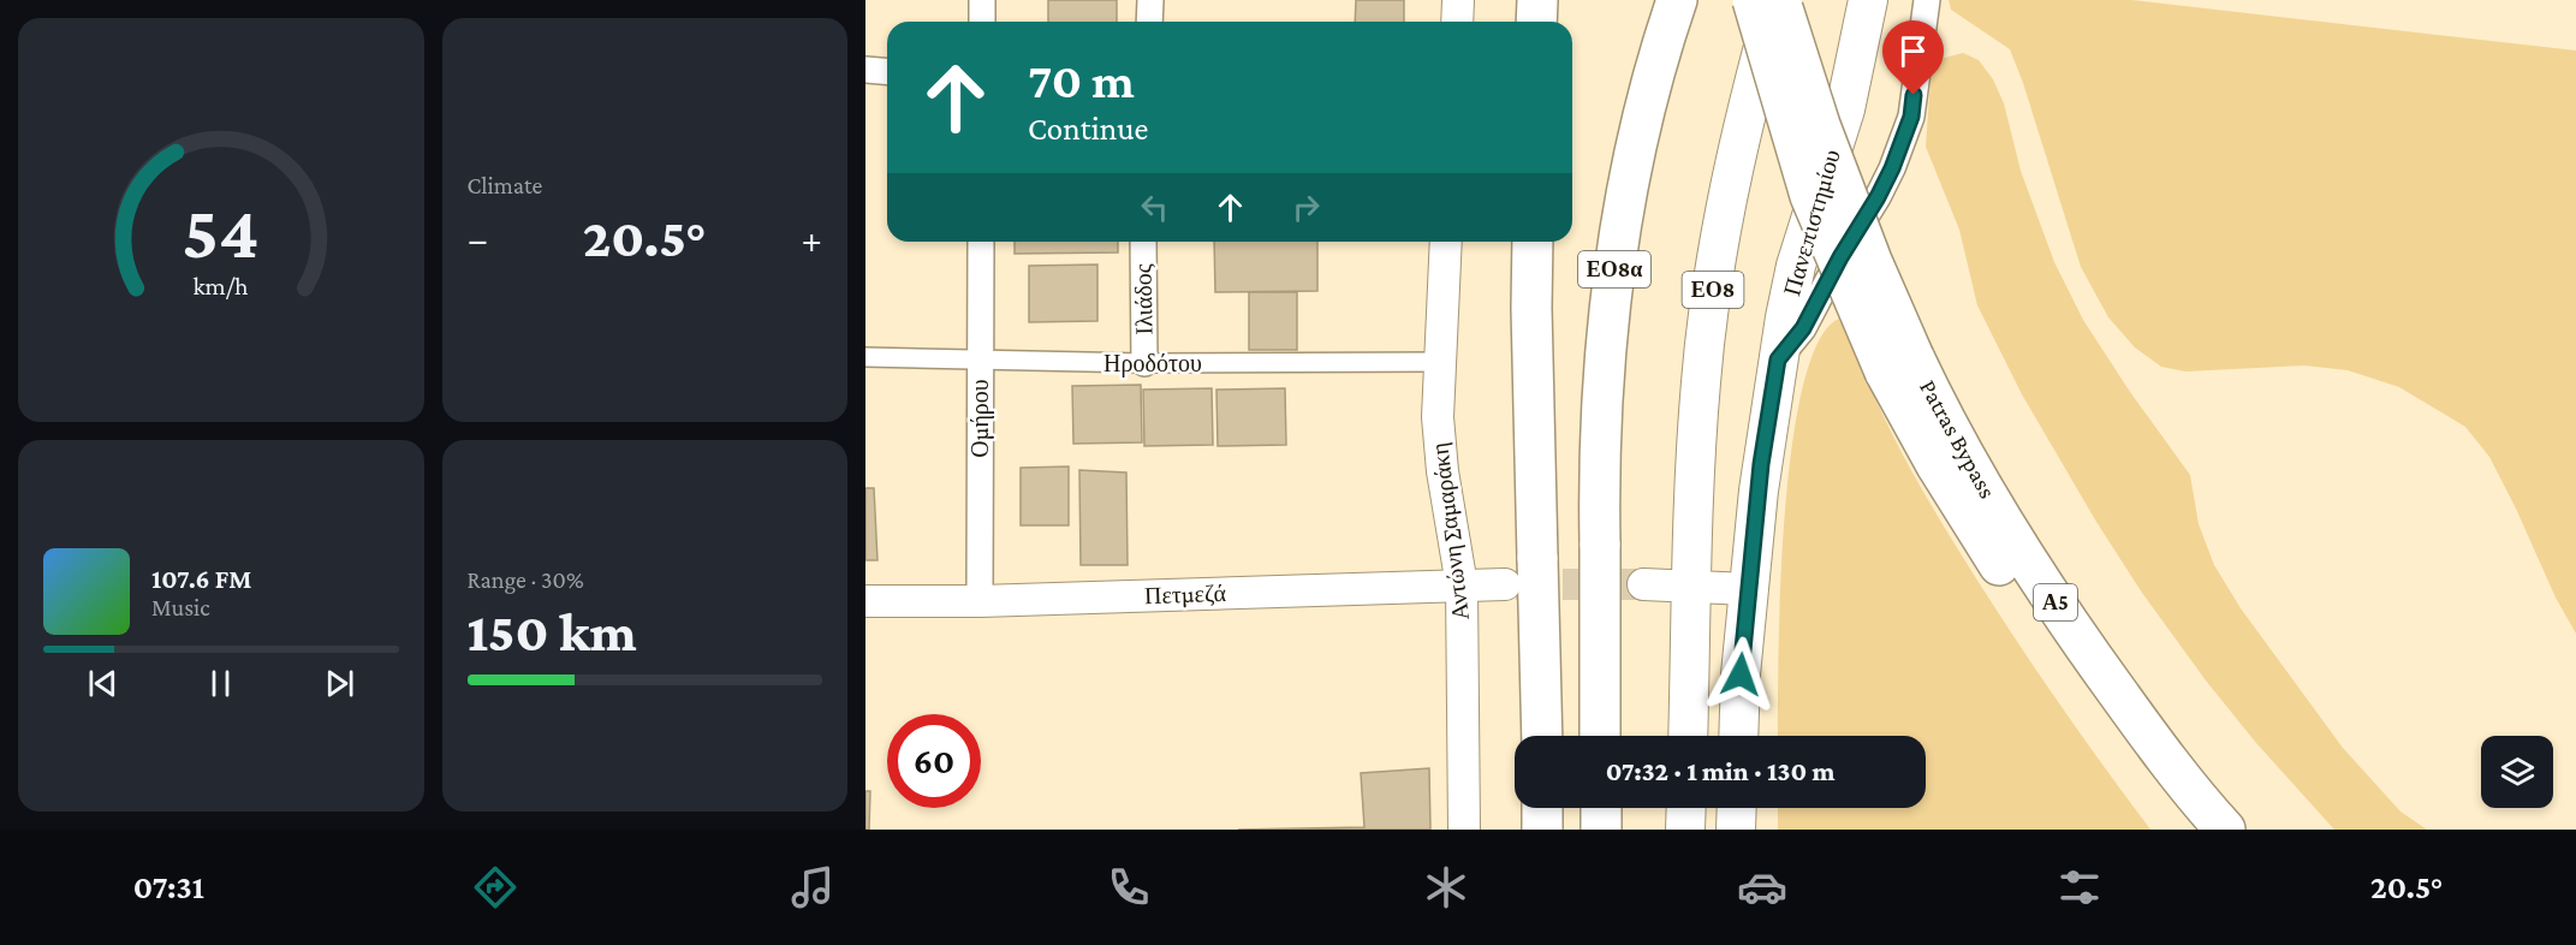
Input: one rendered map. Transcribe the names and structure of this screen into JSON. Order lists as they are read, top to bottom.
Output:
{
  "streets": {
    "highway": ["ΕΟ8α", "Patras Bypass", "Α5"],
    "main road": ["Πανεπιστημίου", "ΕΟ8"],
    "street": [
      "Ιλιάδος",
      "Ηροδότου",
      "Ομήρου",
      "Αντώνη Σαμαράκη",
      "Πετμεζά"
    ]
  },
  "crossings": [
    ["ΕΟ8", "Patras Bypass"],
    ["Ιλιάδος", "Ηροδότου"],
    ["Ηροδότου", "Ομήρου"],
    ["Ηροδότου", "Αντώνη Σαμαράκη"],
    ["Ομήρου", "Πετμεζά"],
    ["Αντώνη Σαμαράκη", "Πετμεζά"]
  ],
  "page": {
    "tile": [
      "Climate",
      ["Range · 30%", "150 km"]
    ],
    "turn": ["70 m", "Continue"],
    "heat": ["−", "20.5°", "+"],
    "song": ["107.6 FM", "Music"],
    "limit": "60",
    "trip": "07:32 · 1 min · 130 m",
    "tabs": ["07:31", "20.5°"],
    "gauge": ["54", "km/h"]
  }
}
